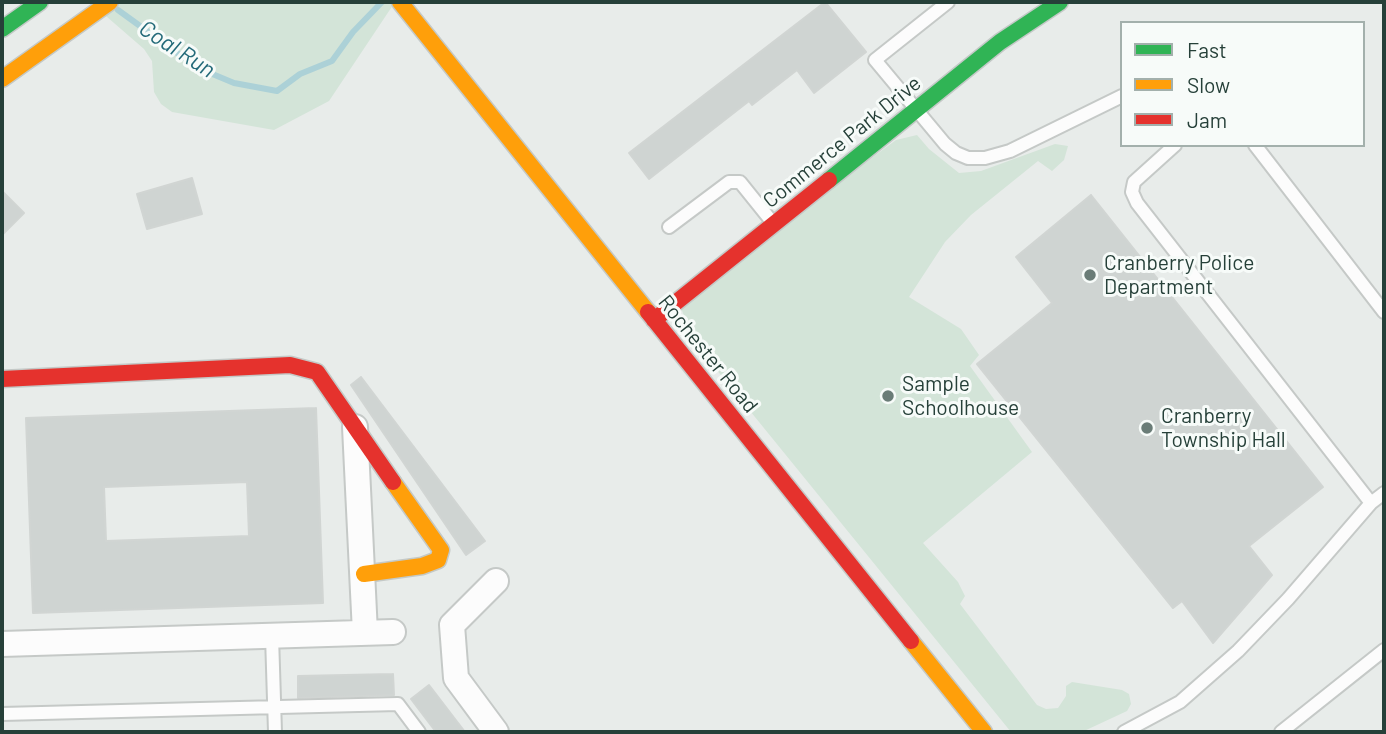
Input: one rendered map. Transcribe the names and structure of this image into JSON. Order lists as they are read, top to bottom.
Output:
{
  "streets": {
    "street": ["Commerce Park Drive", "Rochester Road"]
  },
  "crossings": [
    ["Commerce Park Drive", "Rochester Road"]
  ],
  "water": ["Coal Run"],
  "places": ["Cranberry Police Department", "Sample Schoolhouse", "Cranberry Township Hall"],
  "legend": ["Fast", "Slow", "Jam"]
}
